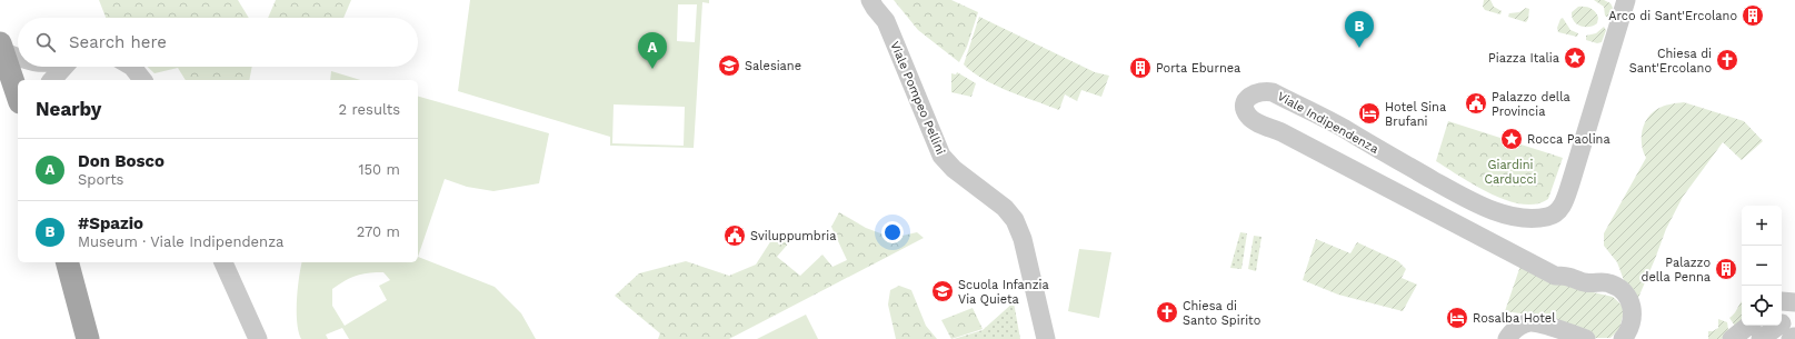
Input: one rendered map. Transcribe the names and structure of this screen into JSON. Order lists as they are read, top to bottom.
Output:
{
  "streets": {
    "street": ["Viale Pompeo Pellini", "Viale Indipendenza"]
  },
  "parks": ["Giardini Carducci"],
  "places": {
    "building": ["Arco di Sant'Ercolano", "Porta Eburnea", "Palazzo della Penna"],
    "place": ["Piazza Italia", "Rocca Paolina"],
    "church": ["Chiesa di Sant'Ercolano", "Chiesa di Santo Spirito"],
    "school or university": ["Salesiane", "Scuola Infanzia Via Quieta"],
    "public building": ["Palazzo della Provincia", "Sviluppumbria"],
    "hotel": ["Hotel Sina Brufani", "Rosalba Hotel"]
  },
  "page": {
    "pins": ["B", "A"],
    "search": "Search here",
    "heading": ["Nearby", "2 results"],
    "list": [
      {
        "mark": "A",
        "name": "Don Bosco",
        "note": "Sports",
        "value": "150 m"
      },
      {
        "mark": "B",
        "name": "#Spazio",
        "note": "Museum · Viale Indipendenza",
        "value": "270 m"
      }
    ],
    "map_buttons": ["+", "−"]
  }
}
